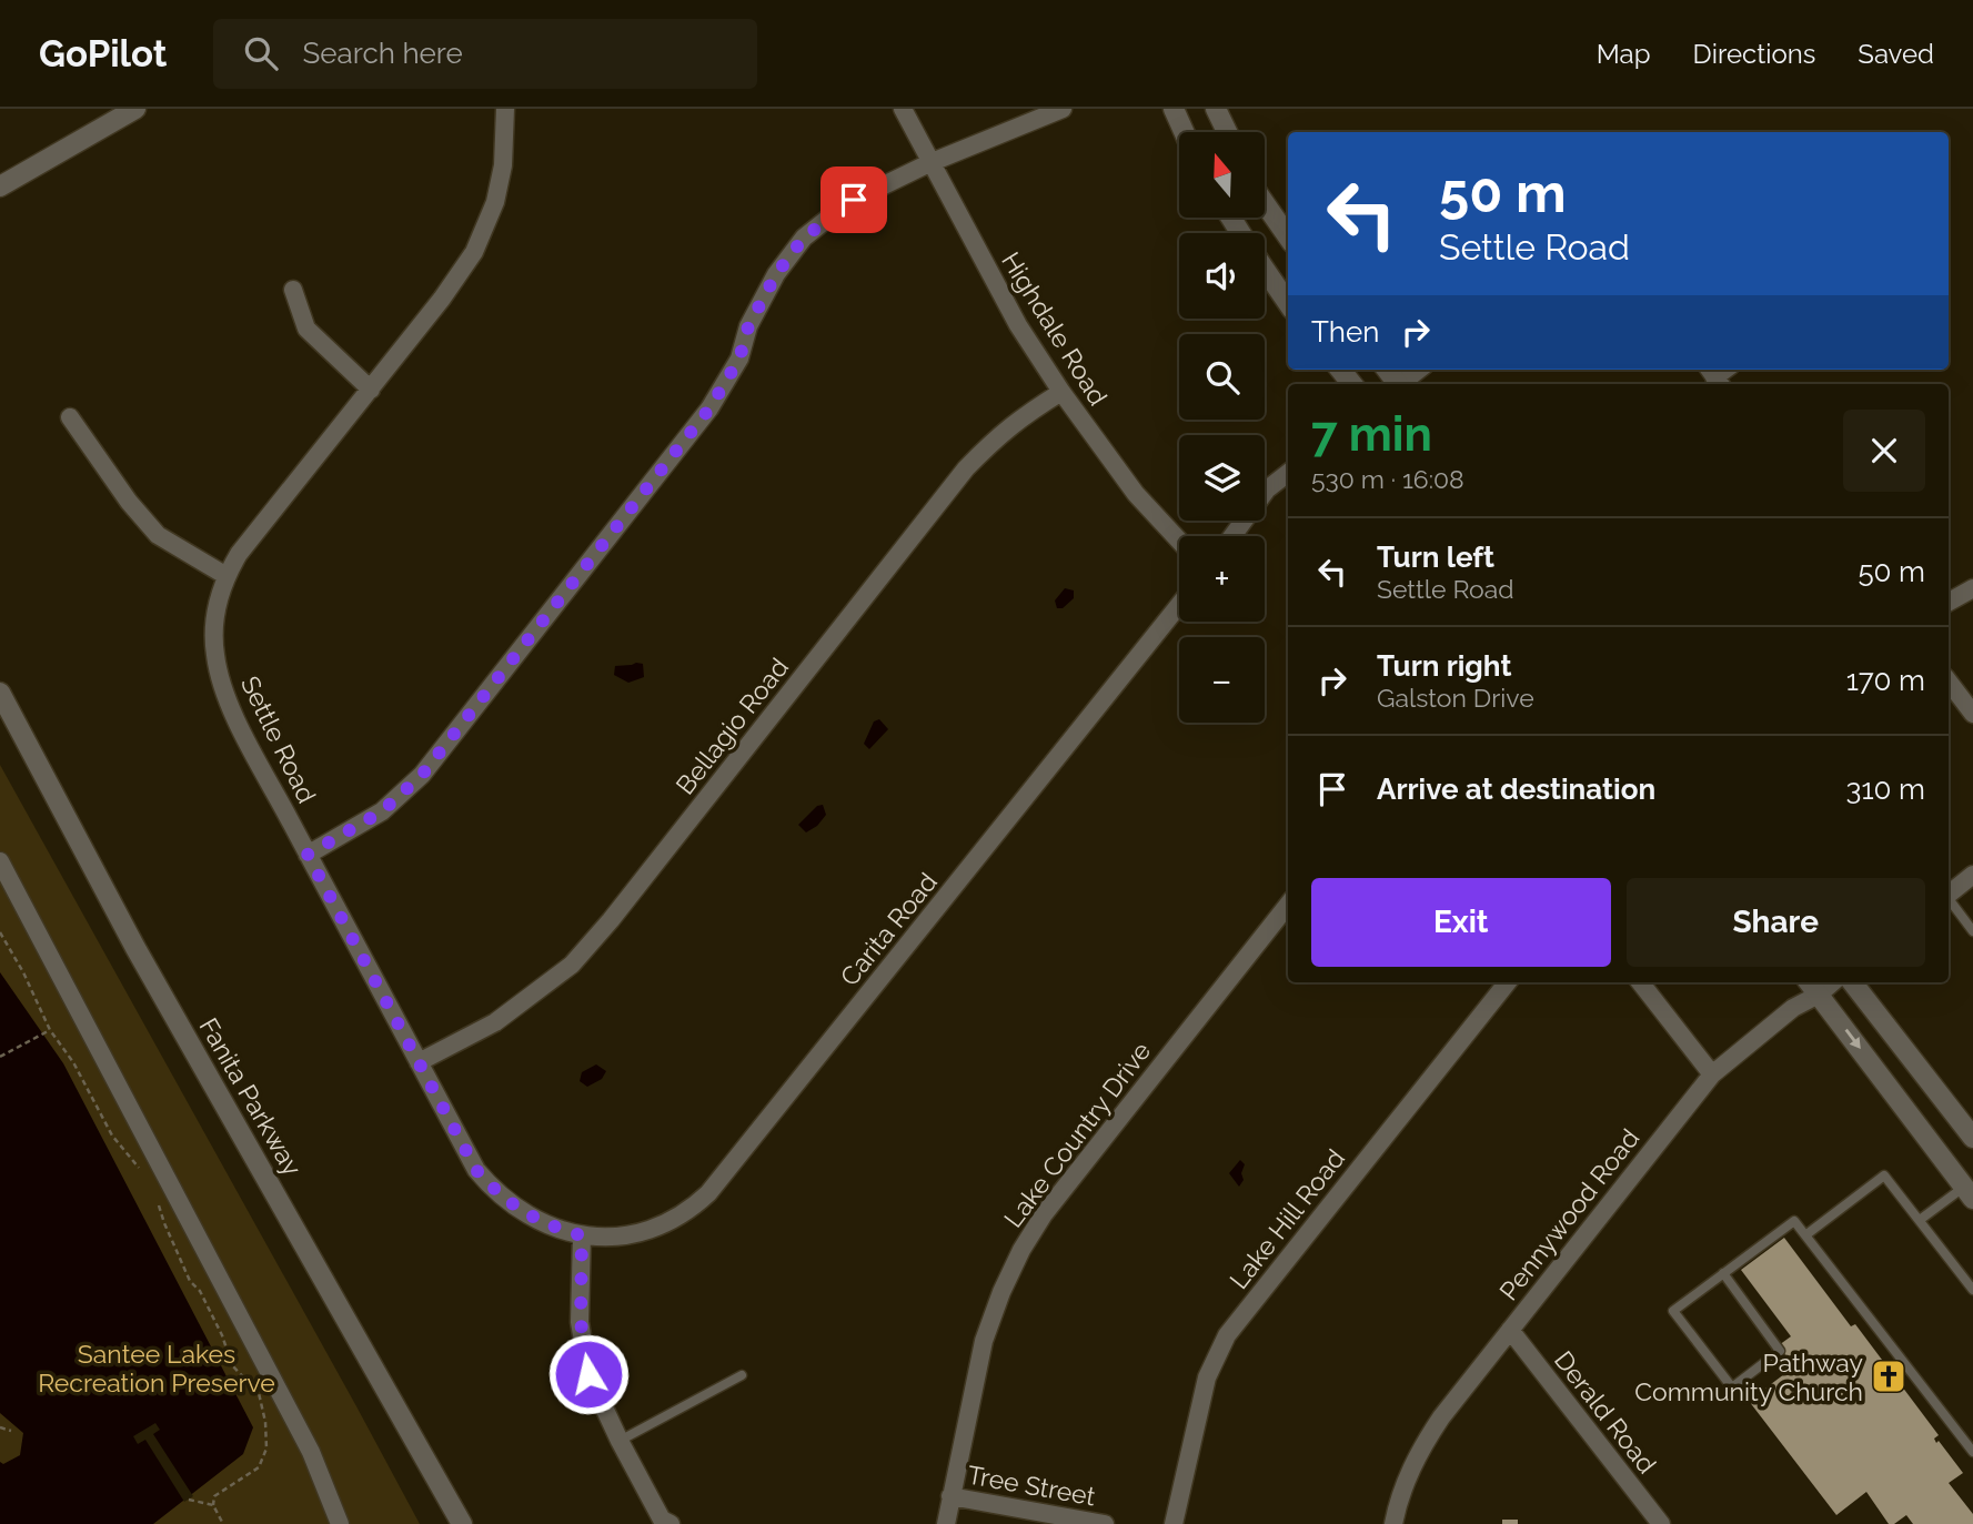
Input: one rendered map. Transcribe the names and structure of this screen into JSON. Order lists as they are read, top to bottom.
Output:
{
  "streets": {
    "street": [
      "Highdale Road",
      "Bellagio Road",
      "Settle Road",
      "Carita Road",
      "Fanita Parkway",
      "Lake Country Drive",
      "Pennywood Road",
      "Lake Hill Road",
      "Derald Road",
      "Tree Street"
    ]
  },
  "crossings": [
    ["Highdale Road", "Bellagio Road"],
    ["Bellagio Road", "Settle Road"],
    ["Settle Road", "Carita Road"],
    ["Lake Country Drive", "Tree Street"],
    ["Pennywood Road", "Derald Road"]
  ],
  "parks": ["Santee Lakes Recreation Preserve"],
  "places": {
    "church": ["Pathway Community Church"]
  },
  "north": "top",
  "page": {
    "header": "GoPilot",
    "search": "Search here",
    "nav": ["Map", "Directions", "Saved"],
    "map_buttons": ["+", "−"],
    "turn": ["50 m", "Settle Road"],
    "then": "Then",
    "heading": ["7 min", "530 m · 16:08"],
    "list": [
      {
        "name": "Turn left",
        "note": "Settle Road",
        "value": "50 m"
      },
      {
        "name": "Turn right",
        "note": "Galston Drive",
        "value": "170 m"
      },
      {
        "name": "Arrive at destination",
        "value": "310 m"
      }
    ],
    "buttons": ["Exit", "Share"]
  }
}
